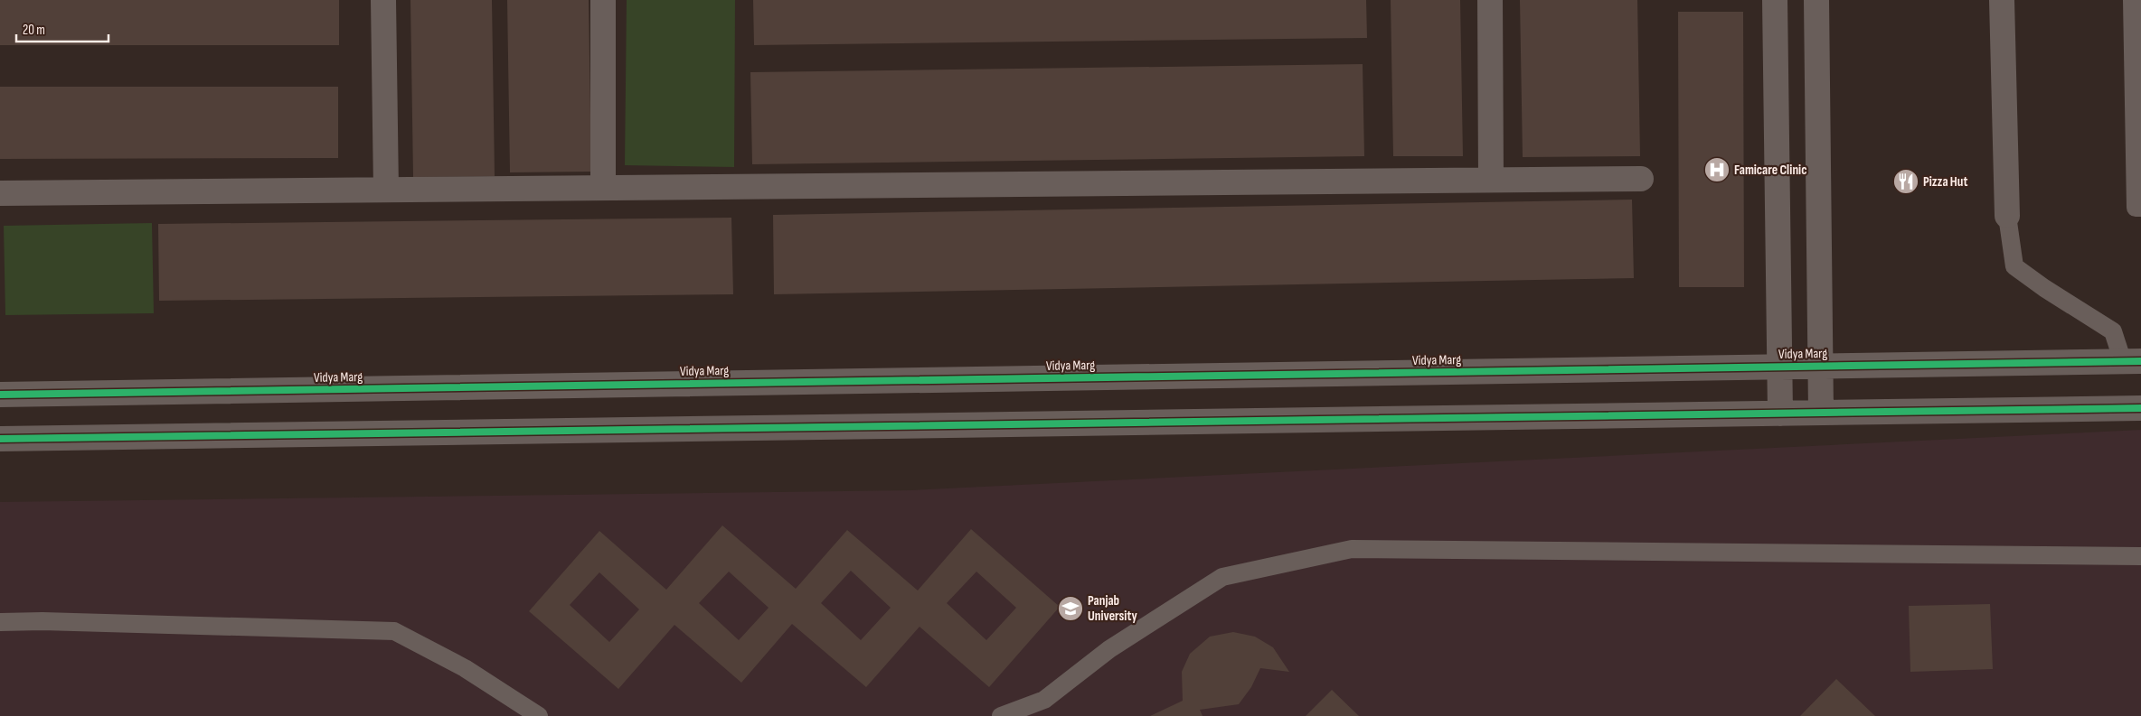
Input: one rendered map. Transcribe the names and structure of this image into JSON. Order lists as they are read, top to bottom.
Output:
{
  "streets": {
    "main road": ["Vidya Marg"]
  },
  "places": {
    "hospital": ["Famicare Clinic"],
    "restaurant": ["Pizza Hut"],
    "school or university": ["Panjab University"]
  },
  "scale_bar": "20 m"
}
